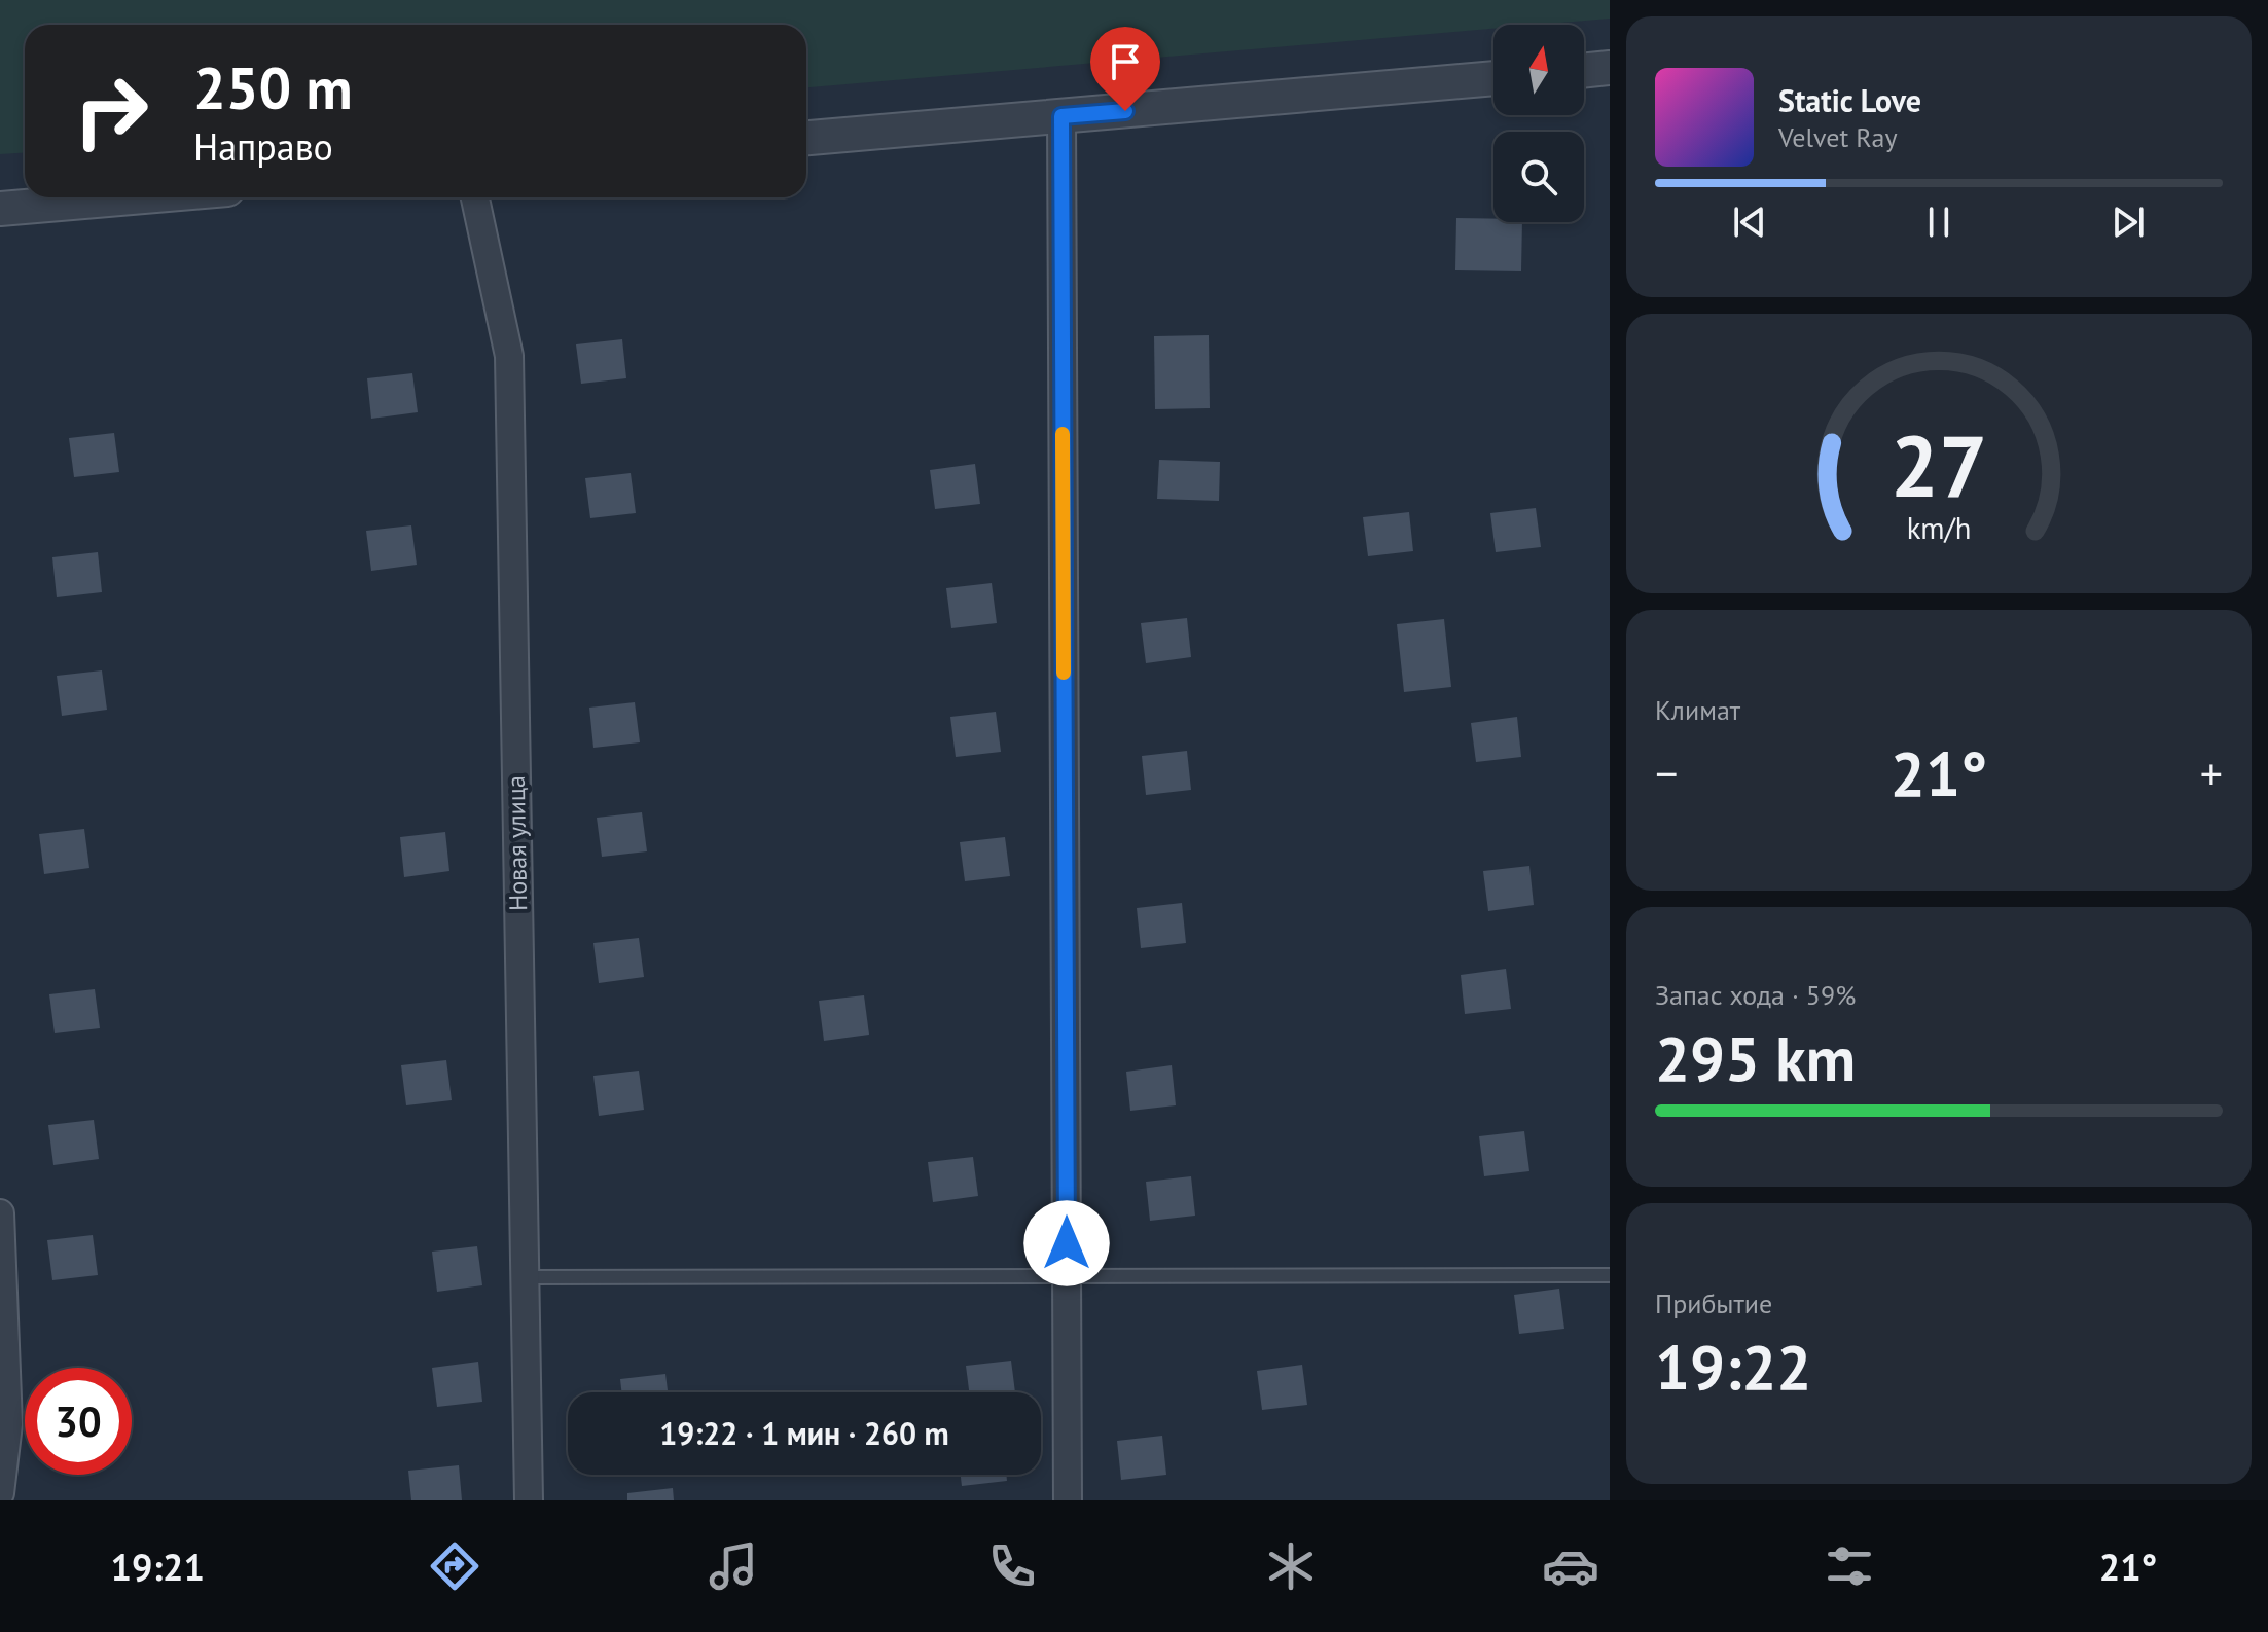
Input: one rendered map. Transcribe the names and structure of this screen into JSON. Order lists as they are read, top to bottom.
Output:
{
  "streets": {
    "street": ["Новая улица"]
  },
  "north": "top",
  "page": {
    "turn": ["250 m", "Направо"],
    "song": ["Static Love", "Velvet Ray"],
    "tile": [
      "Климат",
      ["Запас хода · 59%", "295 km"],
      ["Прибытие", "19:22"]
    ],
    "heat": ["−", "21°", "+"],
    "limit": "30",
    "trip": "19:22 · 1 мин · 260 m",
    "tabs": ["19:21", "21°"],
    "gauge": ["27", "km/h"]
  }
}
